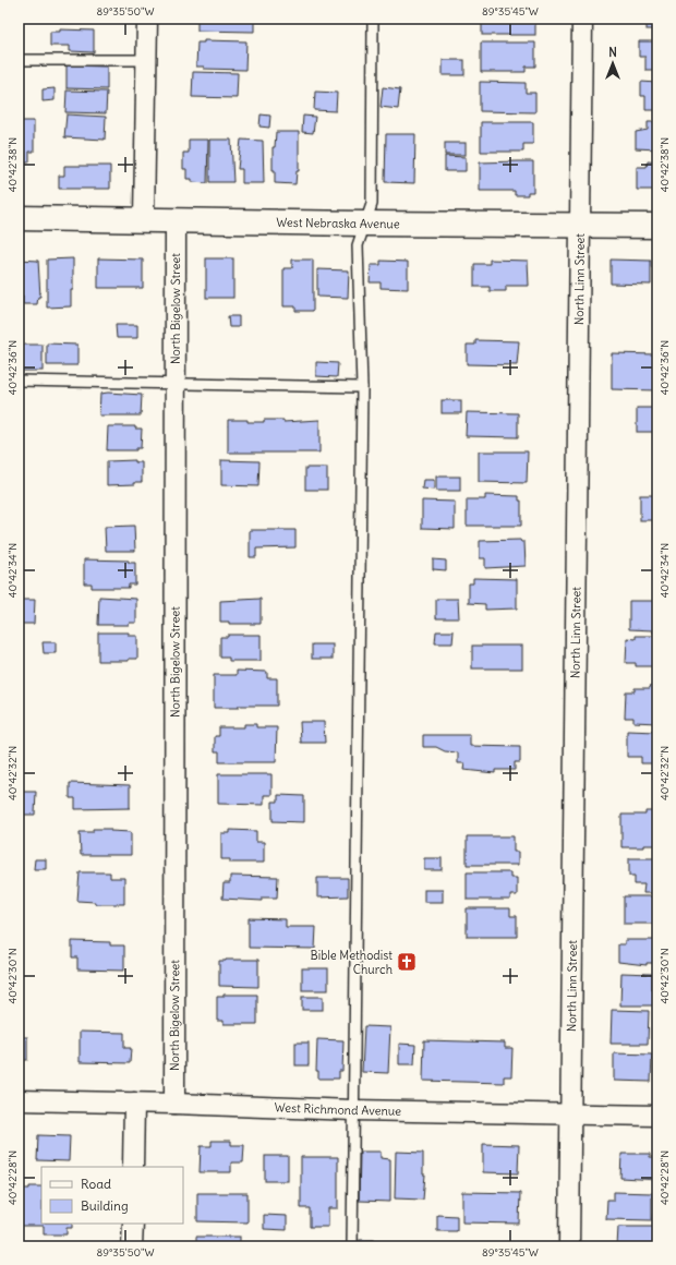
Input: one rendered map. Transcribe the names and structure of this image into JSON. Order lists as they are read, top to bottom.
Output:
{
  "streets": {
    "street": [
      "West Nebraska Avenue",
      "North Linn Street",
      "North Bigelow Street",
      "West Richmond Avenue"
    ]
  },
  "crossings": [
    ["West Nebraska Avenue", "North Linn Street"],
    ["West Nebraska Avenue", "North Bigelow Street"],
    ["North Linn Street", "West Richmond Avenue"],
    ["North Bigelow Street", "West Richmond Avenue"]
  ],
  "places": {
    "church": ["Bible Methodist Church"]
  },
  "legend": ["Road", "Building"],
  "north": "top",
  "coordinates": [
    "89°35'50\"W",
    "89°35'45\"W",
    "40°42'38\"N",
    "40°42'36\"N",
    "40°42'34\"N",
    "40°42'32\"N",
    "40°42'30\"N",
    "40°42'28\"N"
  ]
}
